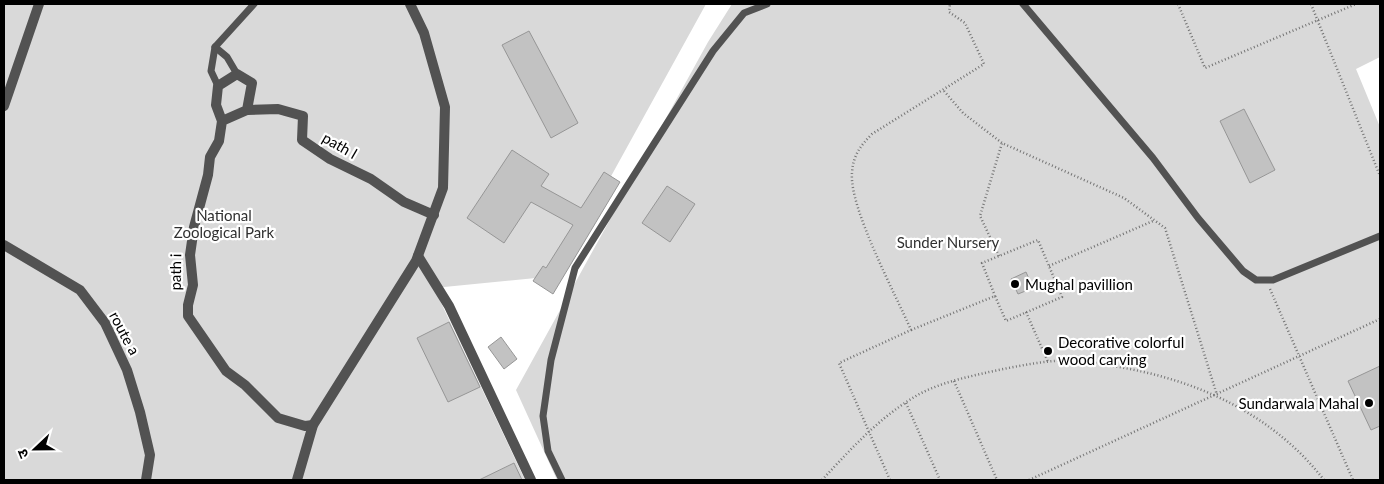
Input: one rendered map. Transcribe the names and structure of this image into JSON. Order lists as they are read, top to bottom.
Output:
{
  "streets": {
    "street": ["path l", "path i", "route a"]
  },
  "parks": ["National Zoological Park", "Sunder Nursery"],
  "places": ["Mughal pavillion", "Decorative colorful wood carving", "Sundarwala Mahal"],
  "north": "left"
}
